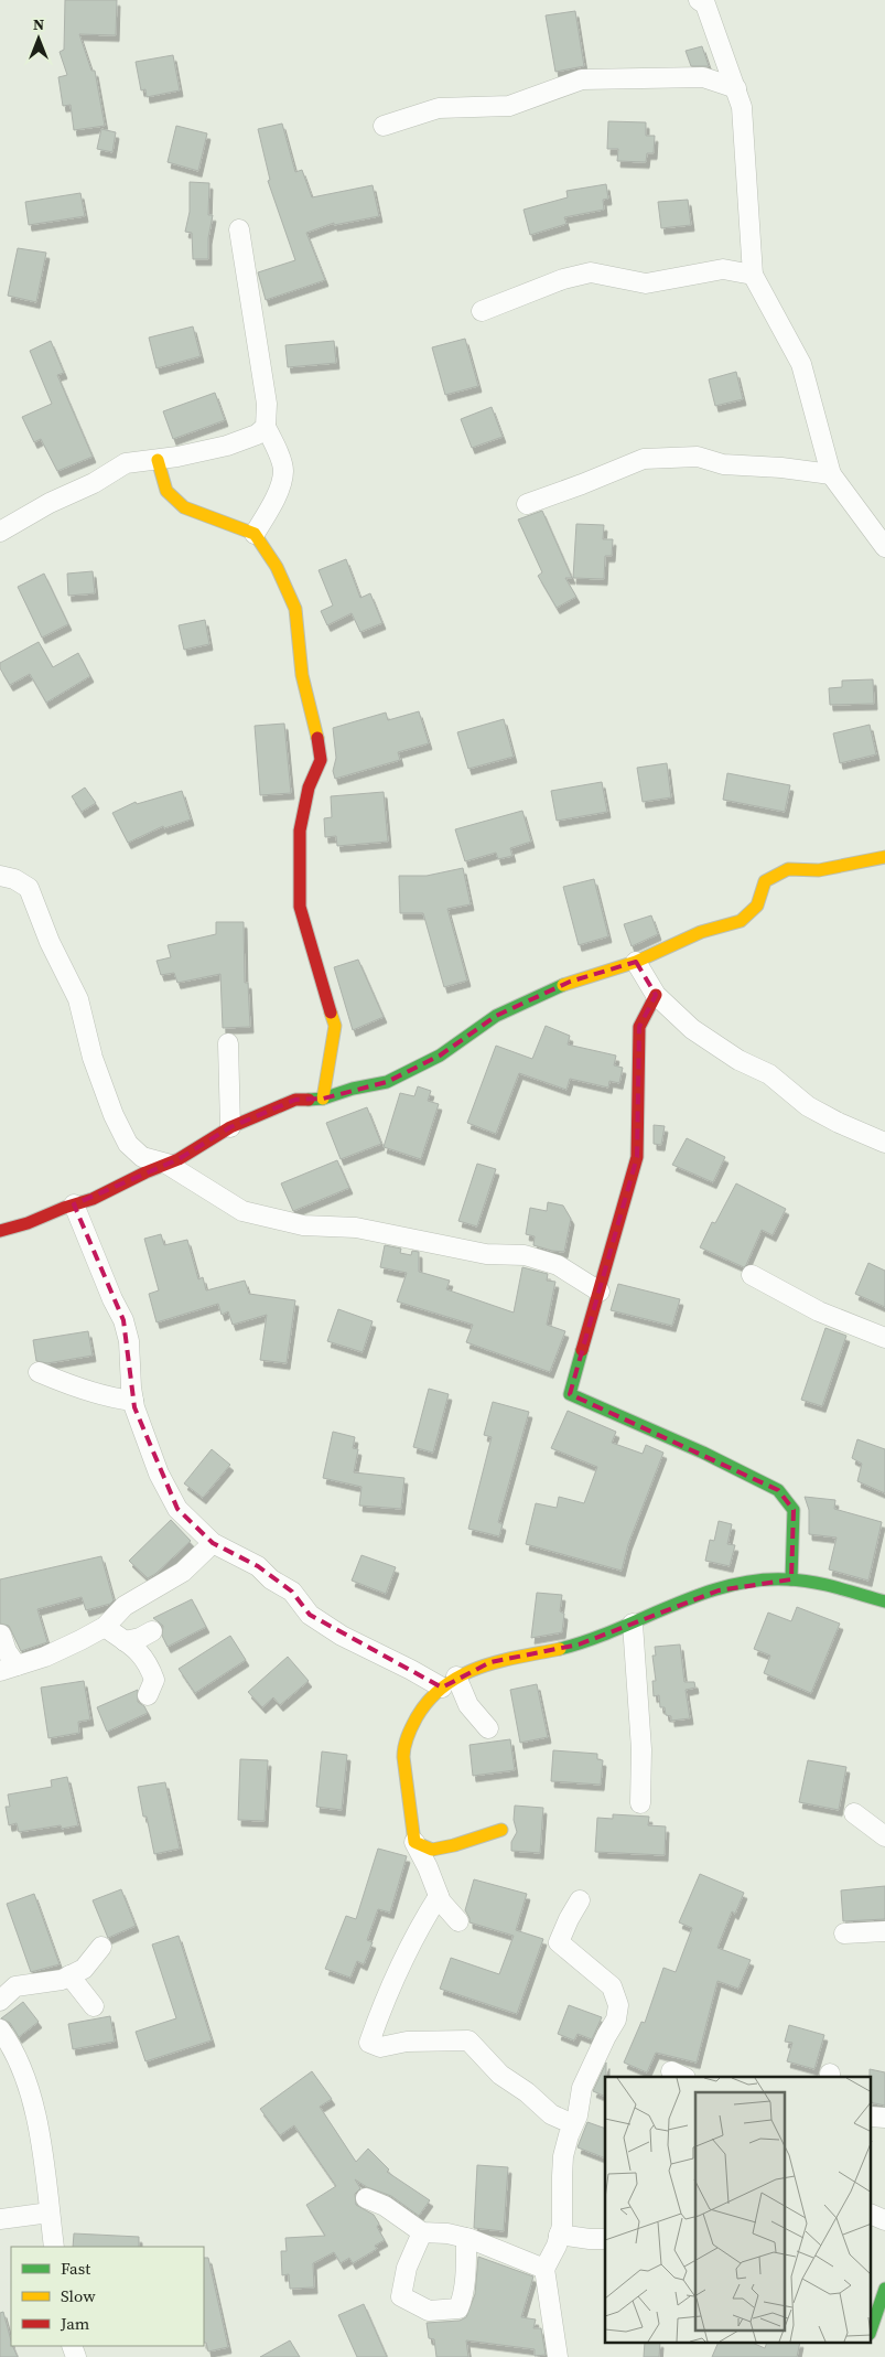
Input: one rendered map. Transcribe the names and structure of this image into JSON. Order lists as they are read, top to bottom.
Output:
{
  "legend": ["Fast", "Slow", "Jam"],
  "north": "top"
}
